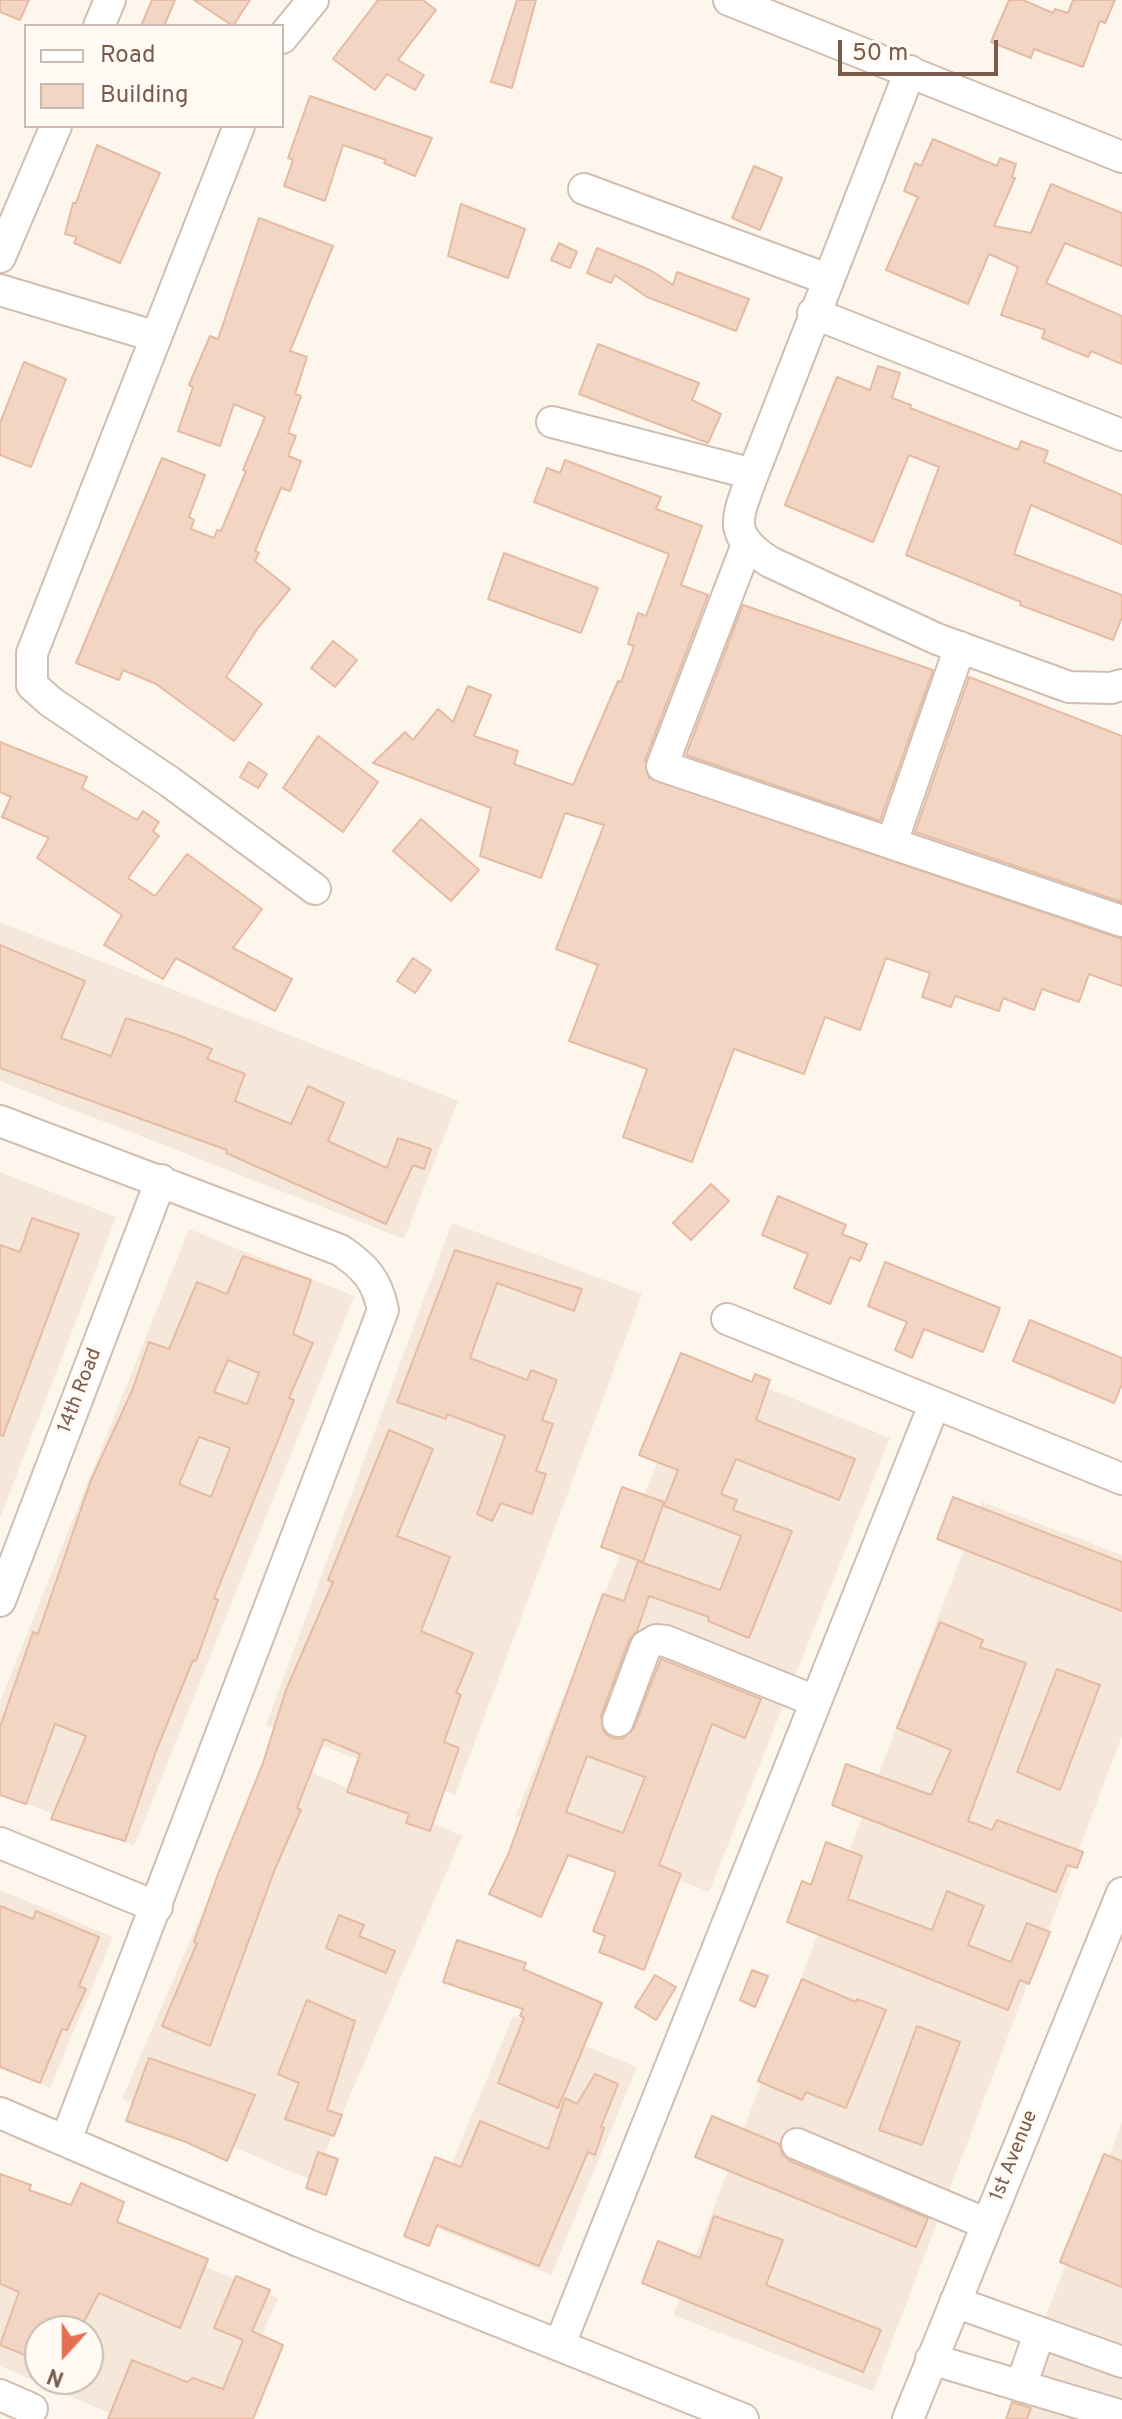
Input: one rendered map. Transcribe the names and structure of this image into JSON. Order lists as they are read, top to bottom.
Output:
{
  "streets": {
    "street": ["14th Road", "1st Avenue"]
  },
  "legend": ["Road", "Building"],
  "scale_bar": "50 m",
  "north": "bottom"
}
